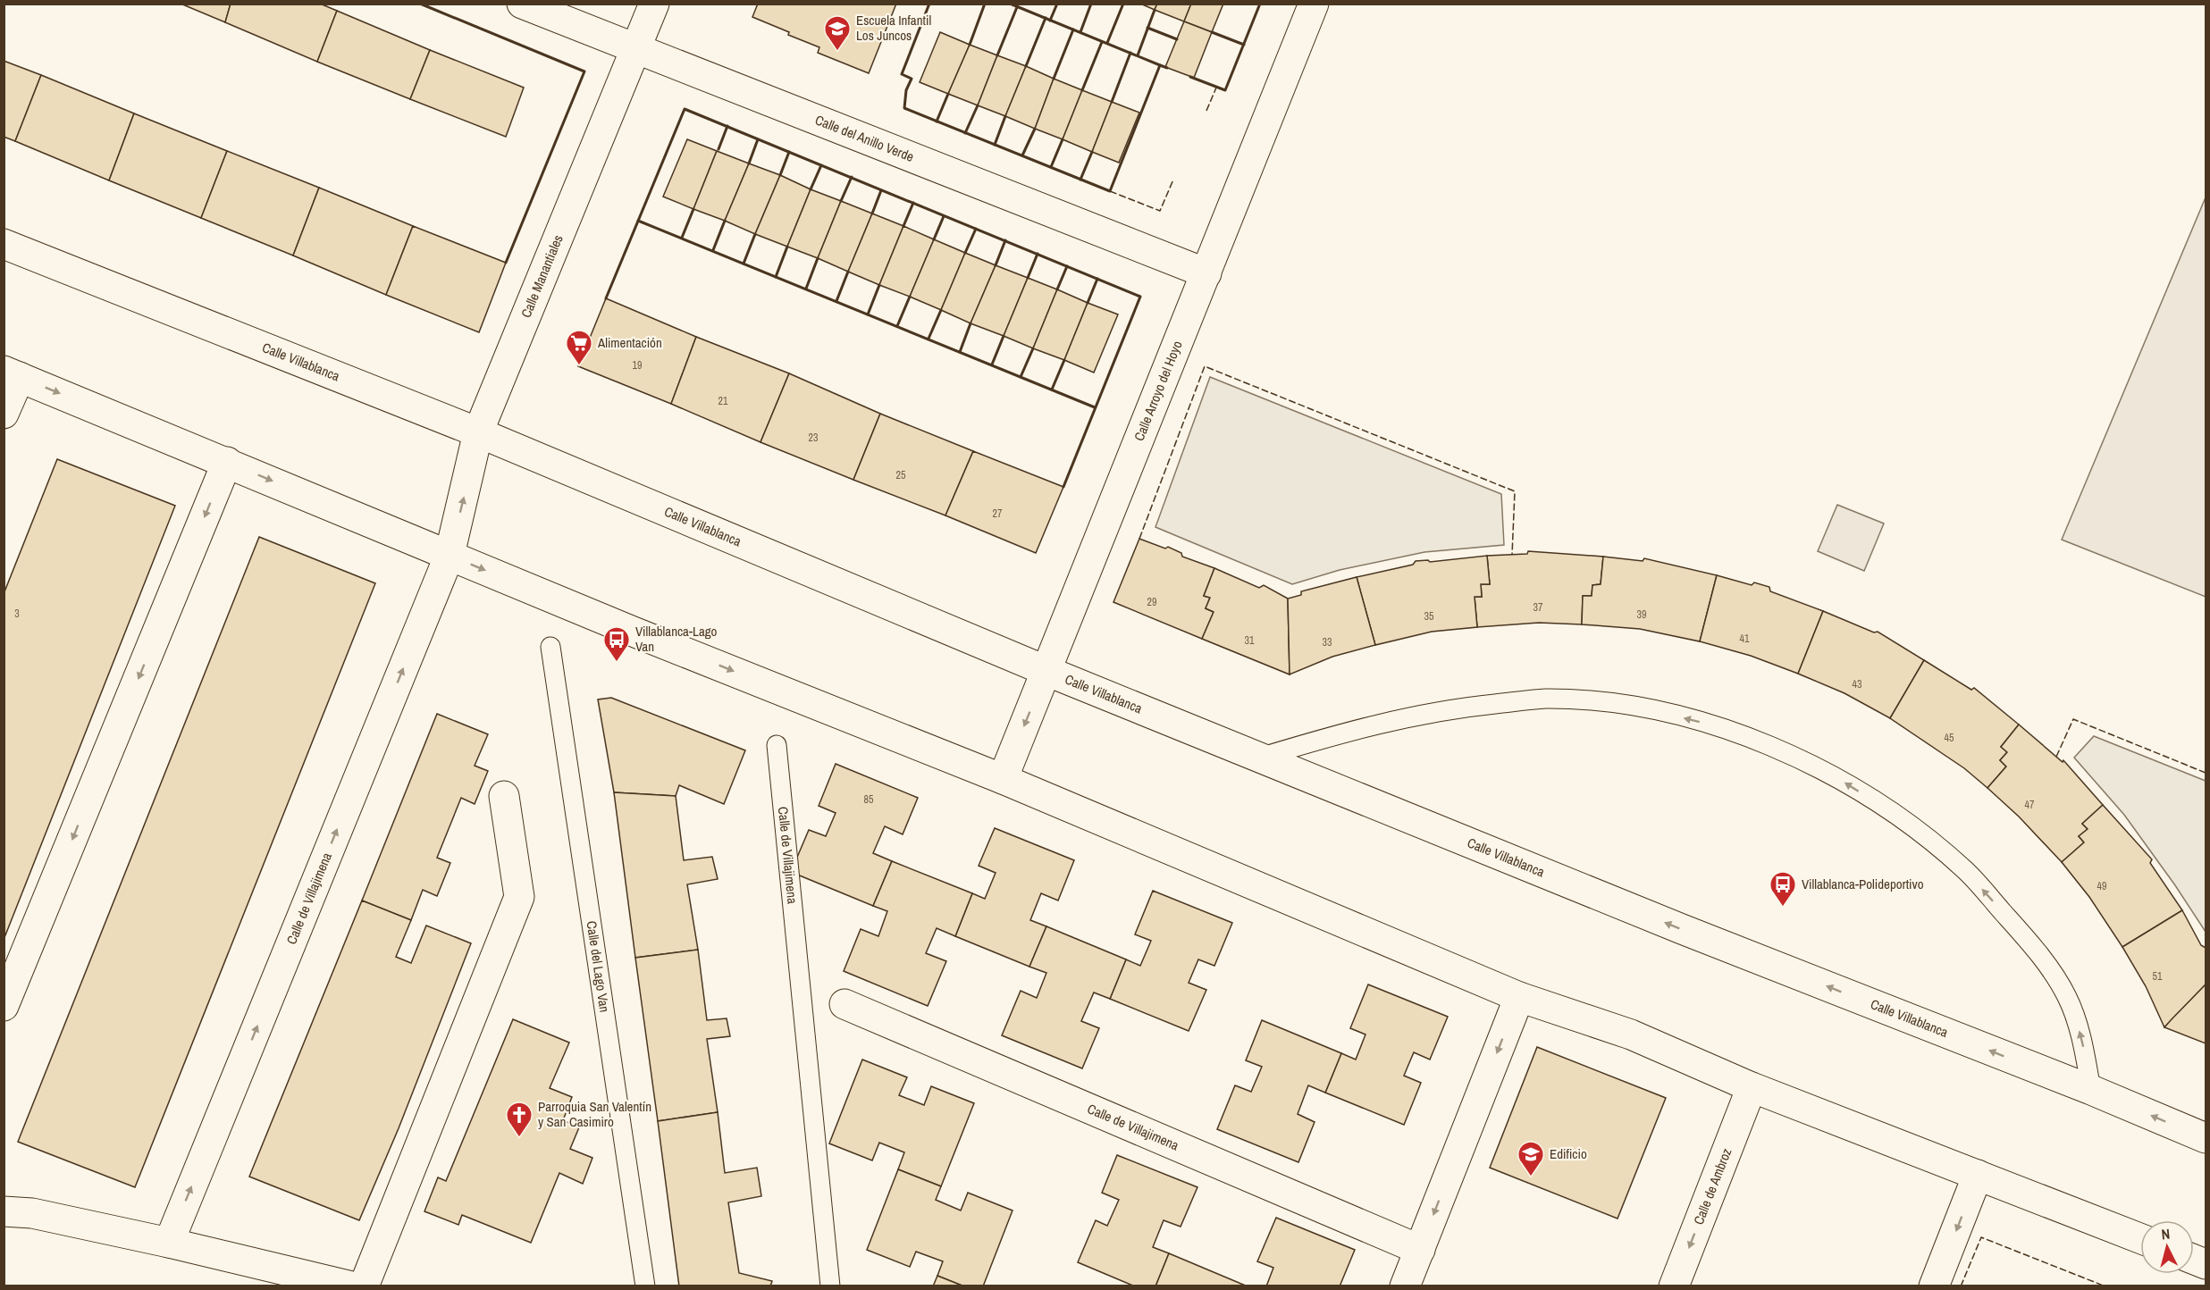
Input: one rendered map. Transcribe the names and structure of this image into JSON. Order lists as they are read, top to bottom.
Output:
{
  "streets": {
    "street": [
      "Calle del Anillo Verde",
      "Calle Manantiales",
      "Calle Villablanca",
      "Calle Arroyo del Hoyo",
      "Calle de Villajimena",
      "Calle de Ambroz"
    ],
    "lane": ["Calle del Lago Van"]
  },
  "crossings": [
    ["Calle del Anillo Verde", "Calle Manantiales"],
    ["Calle del Anillo Verde", "Calle Arroyo del Hoyo"],
    ["Calle Manantiales", "Calle Villablanca"],
    ["Calle Manantiales", "Calle de Villajimena"],
    ["Calle Villablanca", "Calle Arroyo del Hoyo"]
  ],
  "places": {
    "school or university": ["Escuela Infantil Los Juncos", "Edificio"],
    "supermarket": ["Alimentación"],
    "bus stop": ["Villablanca-Lago Van", "Villablanca-Polideportivo"],
    "church": ["Parroquia San Valentín y San Casimiro"]
  },
  "house_numbers": [
    "19",
    "21",
    "23",
    "25",
    "27",
    "29",
    "37",
    "3",
    "39",
    "35",
    "41",
    "31",
    "33",
    "43",
    "45",
    "85",
    "47",
    "49",
    "51"
  ],
  "north": "top"
}
